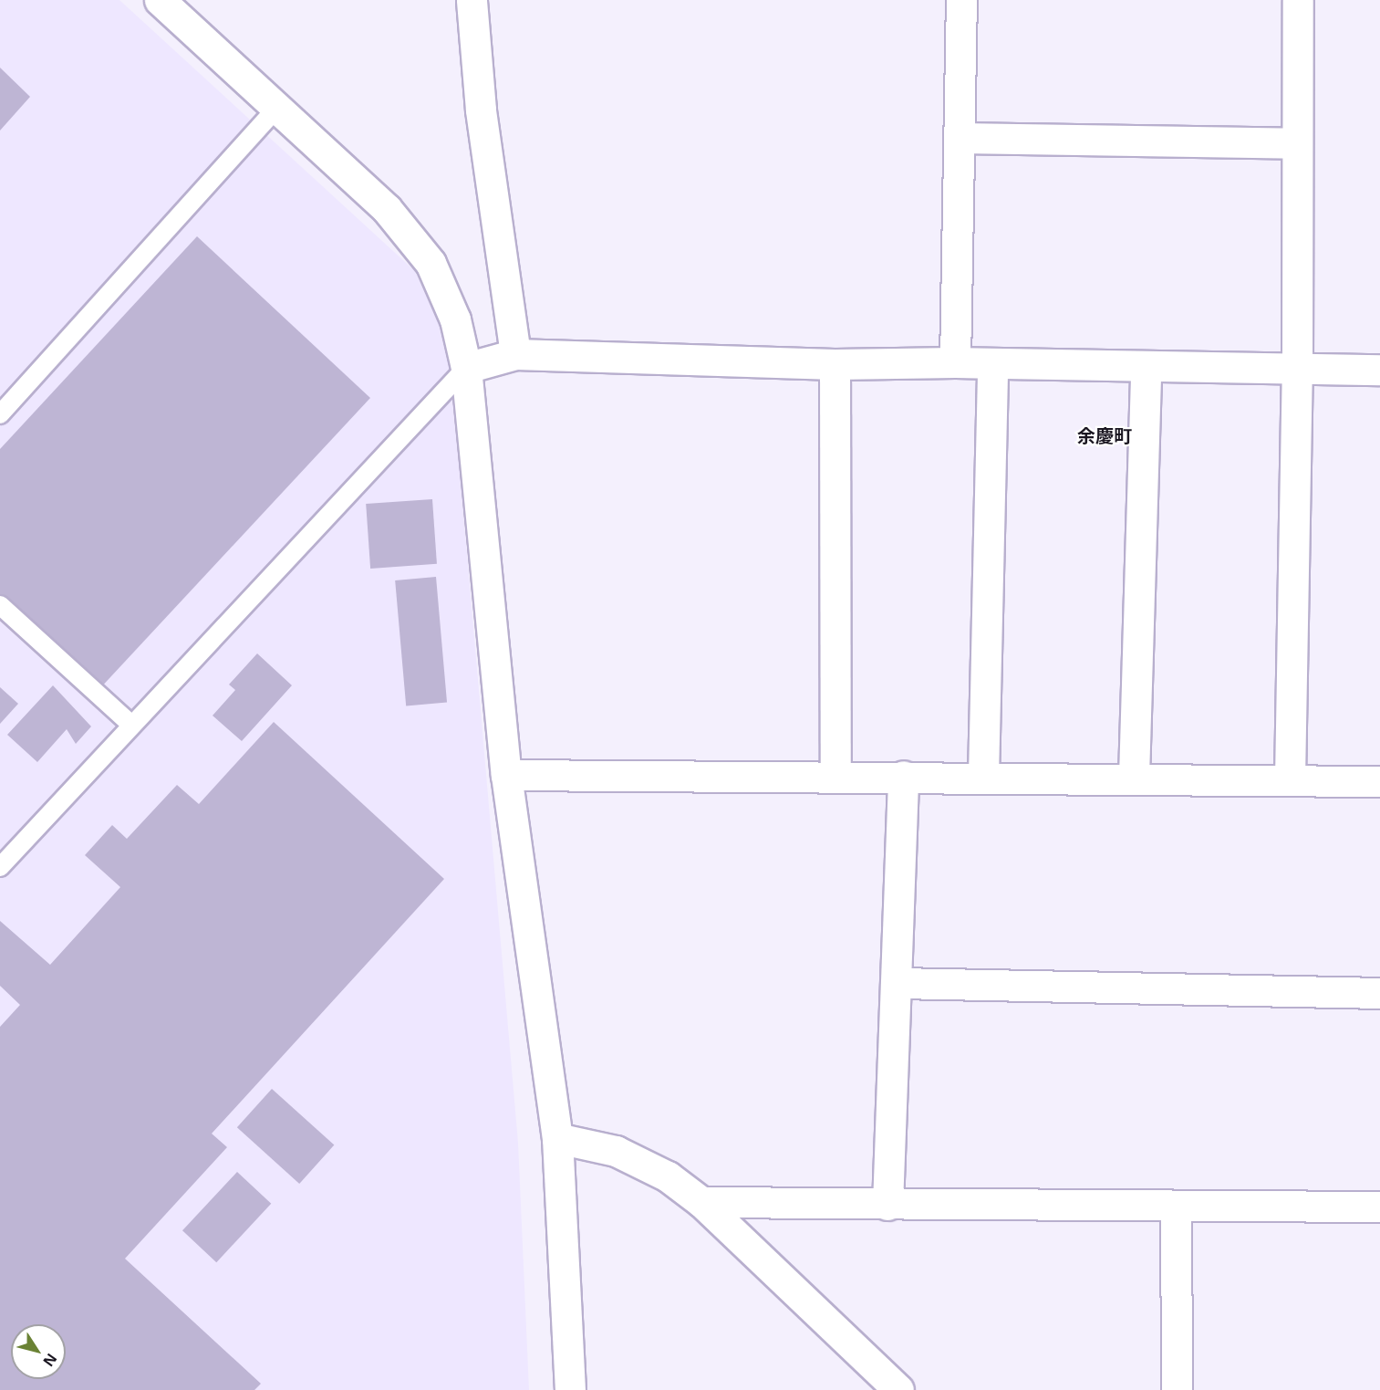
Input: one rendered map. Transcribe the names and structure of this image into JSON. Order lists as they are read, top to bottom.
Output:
{
  "districts": ["余慶町"],
  "north": "bottom right"
}
